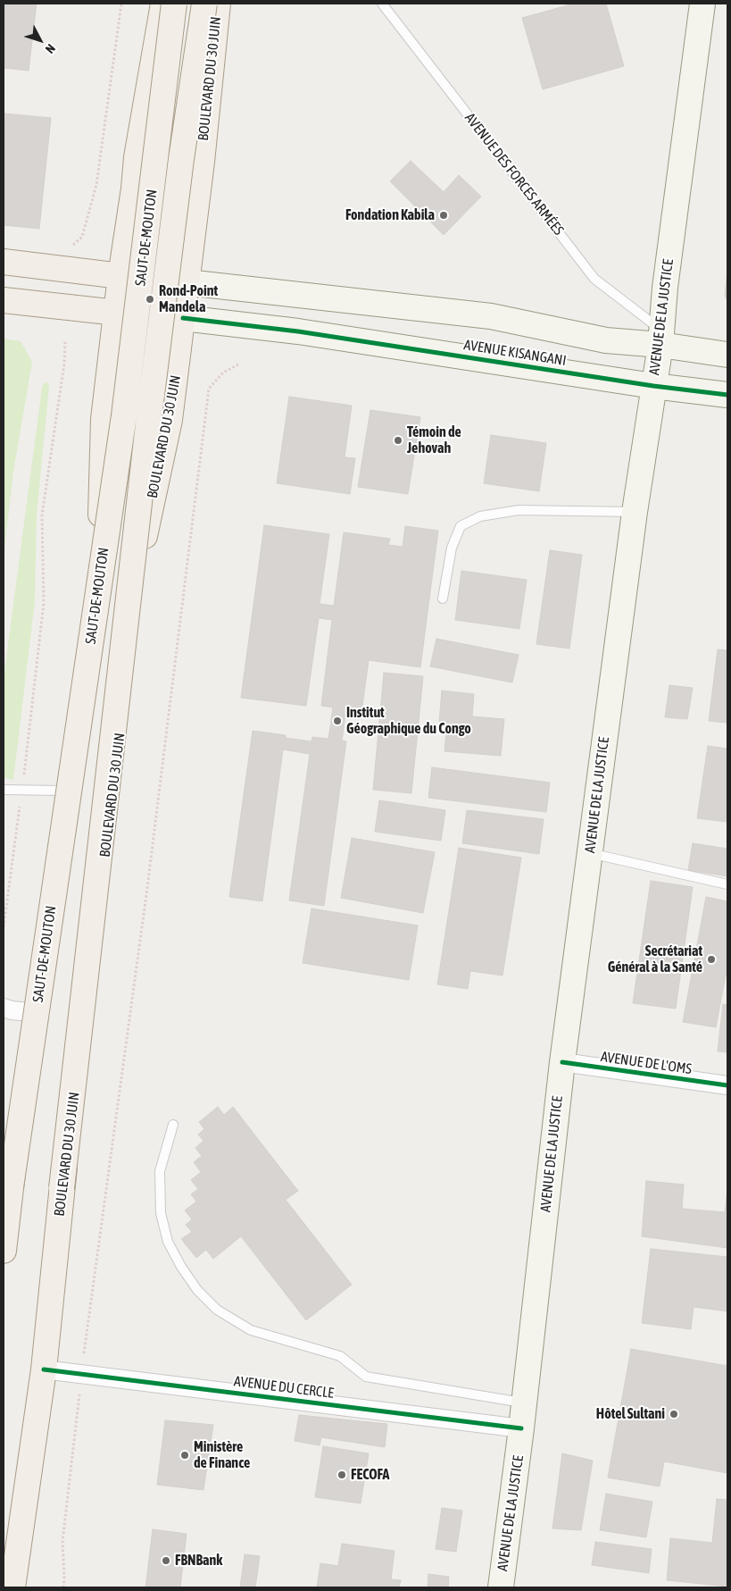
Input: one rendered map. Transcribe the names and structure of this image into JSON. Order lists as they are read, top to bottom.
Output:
{
  "streets": {
    "main road": [
      "BOULEVARD DU 30 JUIN",
      "SAUT-DE-MOUTON",
      "AVENUE DE LA JUSTICE",
      "AVENUE KISANGANI"
    ],
    "street": ["AVENUE DE L'OMS", "AVENUE DU CERCLE"],
    "lane": ["AVENUE DES FORCES ARMÉES"]
  },
  "crossings": [
    ["BOULEVARD DU 30 JUIN", "SAUT-DE-MOUTON"],
    ["BOULEVARD DU 30 JUIN", "AVENUE KISANGANI"],
    ["BOULEVARD DU 30 JUIN", "AVENUE DU CERCLE"],
    ["AVENUE DES FORCES ARMÉES", "AVENUE DE LA JUSTICE"],
    ["AVENUE DES FORCES ARMÉES", "AVENUE KISANGANI"],
    ["AVENUE DE LA JUSTICE", "AVENUE KISANGANI"],
    ["AVENUE DE LA JUSTICE", "AVENUE DE L'OMS"],
    ["AVENUE DE LA JUSTICE", "AVENUE DU CERCLE"]
  ],
  "places": [
    "Fondation Kabila",
    "Rond-Point Mandela",
    "Témoin de Jehovah",
    "Institut Géographique du Congo",
    "Secrétariat Général à la Santé",
    "Hôtel Sultani",
    "Ministère de Finance",
    "FECOFA",
    "FBNBank"
  ],
  "north": "bottom right"
}
